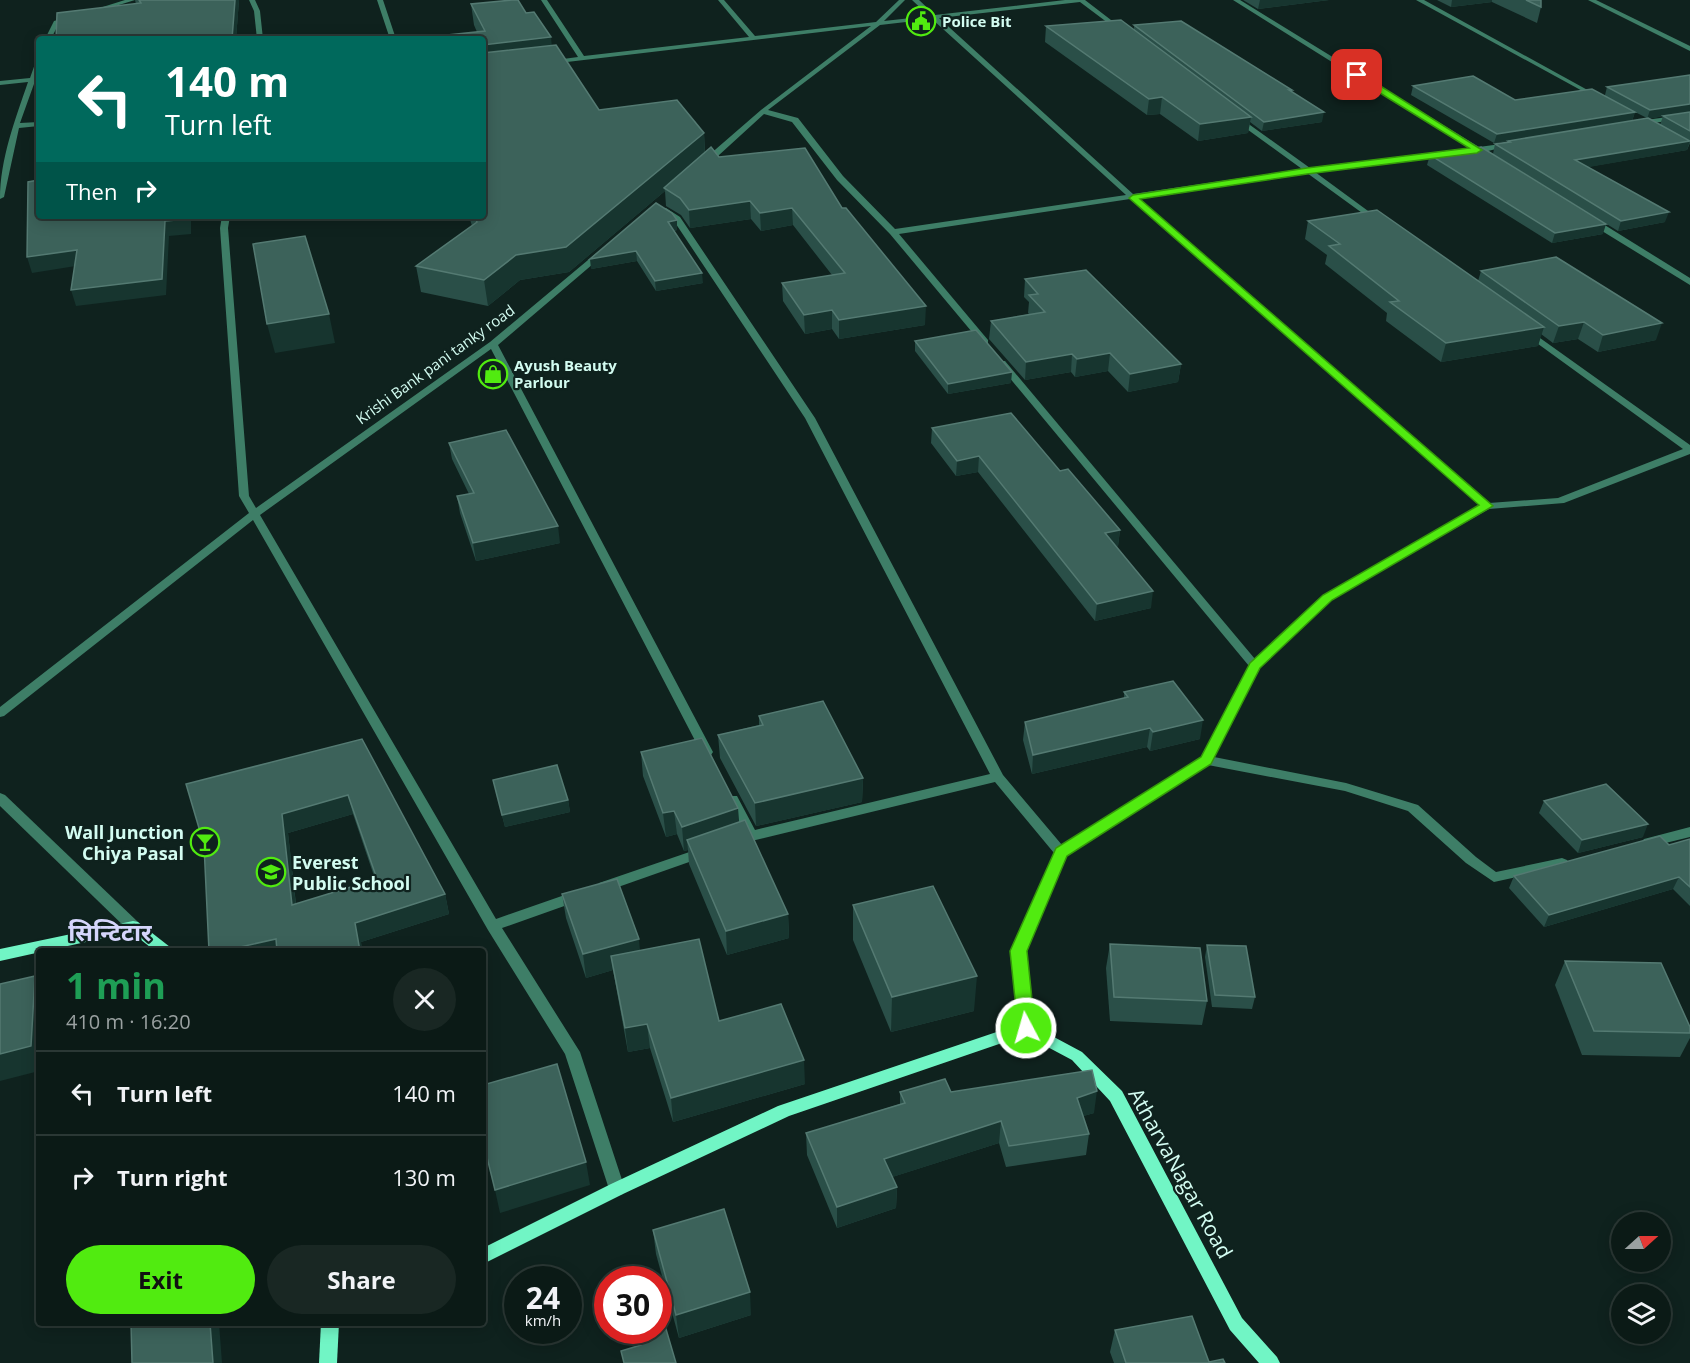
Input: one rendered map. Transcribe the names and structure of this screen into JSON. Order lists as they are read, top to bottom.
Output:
{
  "streets": {
    "street": ["Krishi Bank pani tanky road", "AtharvaNagar Road"]
  },
  "districts": ["सिन्टिटार"],
  "places": {
    "public building": ["Police Bit"],
    "shop": ["Ayush Beauty Parlour"],
    "bar": ["Wall Junction Chiya Pasal"],
    "school or university": ["Everest Public School"]
  },
  "north": "right",
  "page": {
    "turn": ["140 m", "Turn left"],
    "then": "Then",
    "heading": ["1 min", "410 m · 16:20"],
    "list": [
      {
        "name": "Turn left",
        "value": "140 m"
      },
      {
        "name": "Turn right",
        "value": "130 m"
      }
    ],
    "buttons": ["Exit", "Share"],
    "speed": "24 km/h",
    "limit": "30"
  }
}
